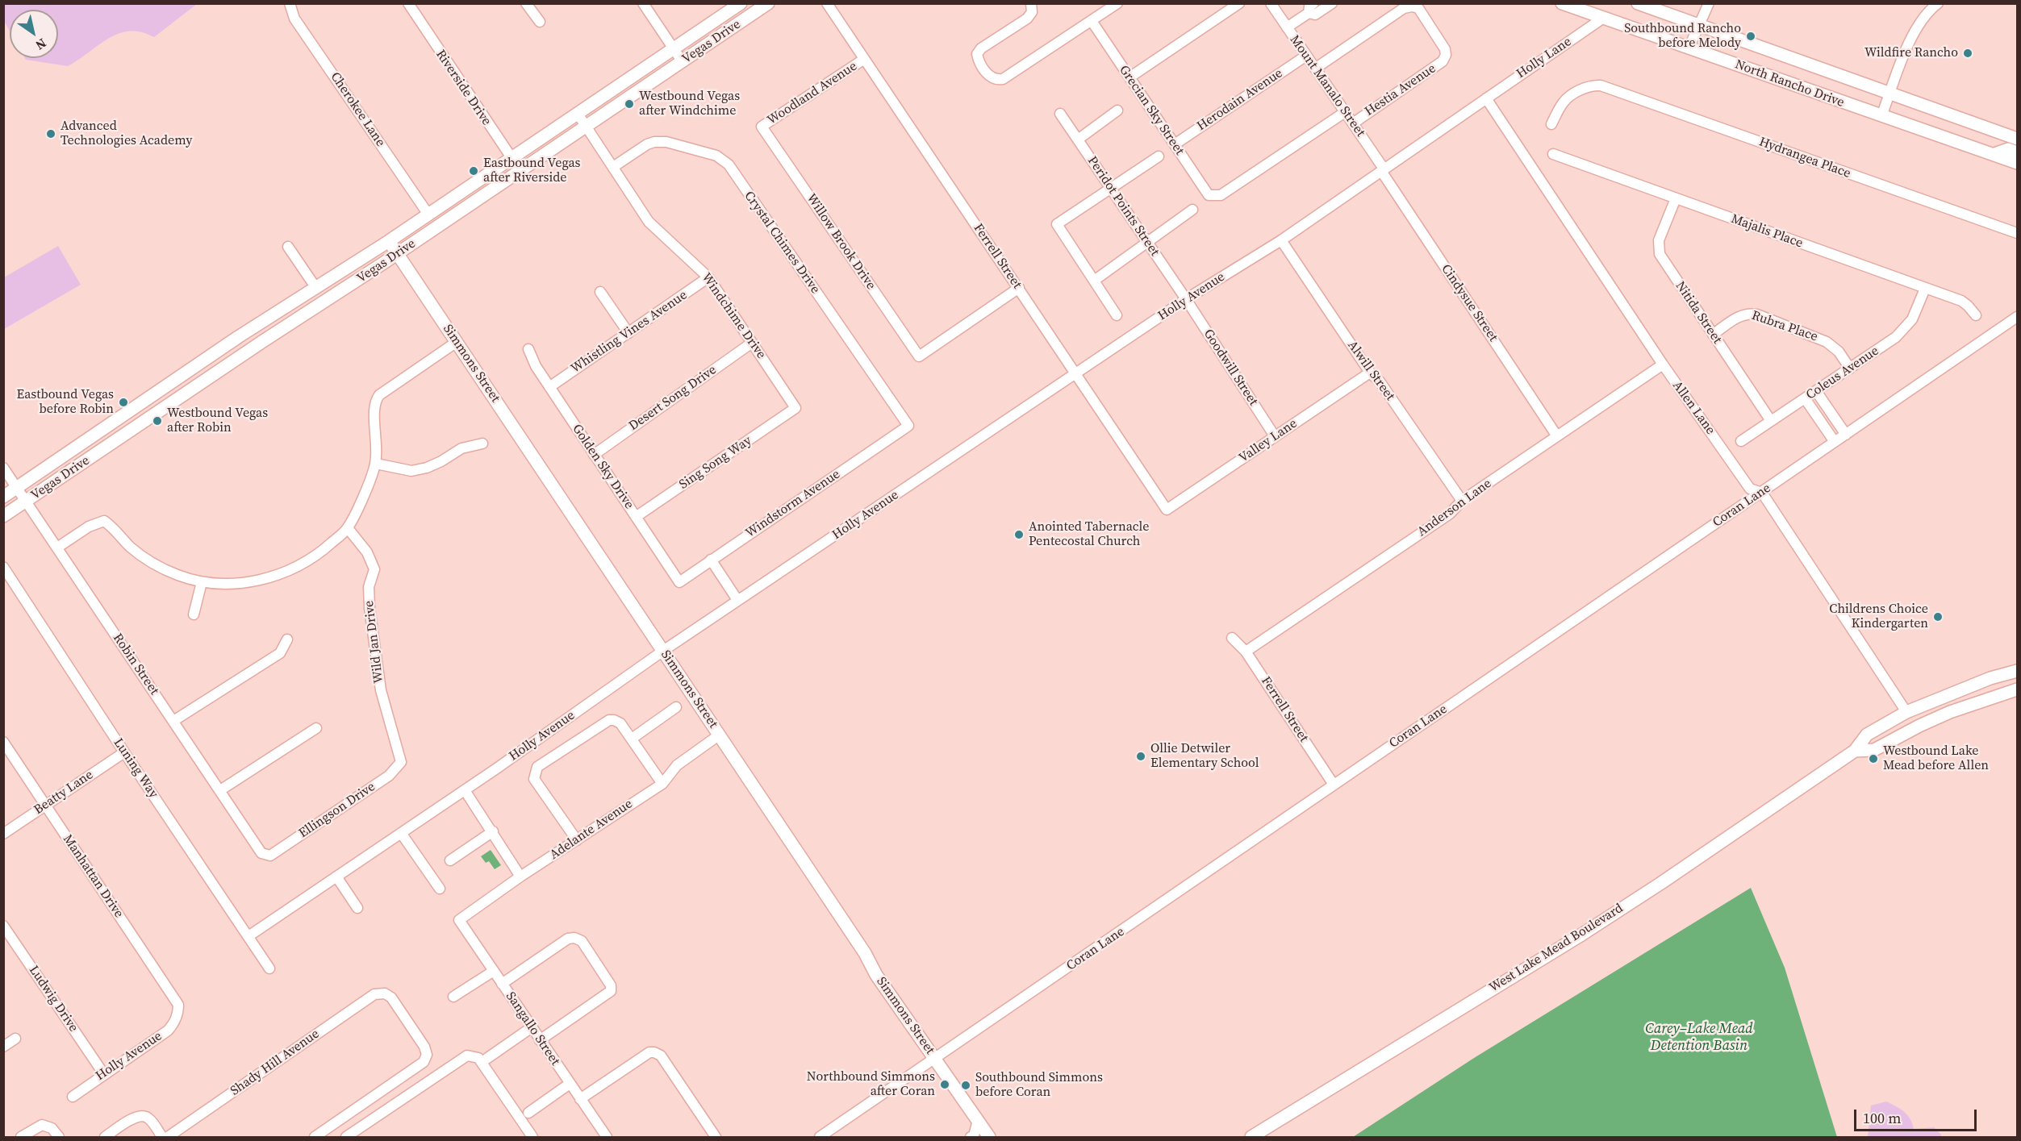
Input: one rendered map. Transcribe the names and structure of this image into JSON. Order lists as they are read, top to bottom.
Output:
{
  "streets": {
    "main road": [
      "Vegas Drive",
      "North Rancho Drive",
      "Simmons Street",
      "West Lake Mead Boulevard"
    ],
    "street": [
      "Holly Lane",
      "Mount Manalo Street",
      "Riverside Drive",
      "Hestia Avenue",
      "Woodland Avenue",
      "Herodain Avenue",
      "Cherokee Lane",
      "Grecian Sky Street",
      "Hydrangea Place",
      "Peridot Points Street",
      "Majalis Place",
      "Willow Brook Drive",
      "Crystal Chimes Drive",
      "Ferrell Street",
      "Holly Avenue",
      "Cindysue Street",
      "Nitida Street",
      "Windchime Drive",
      "Rubra Place",
      "Whistling Vines Avenue",
      "Goodwill Street",
      "Alwill Street",
      "Coleus Avenue",
      "Desert Song Drive",
      "Allen Lane",
      "Valley Lane",
      "Sing Song Way",
      "Golden Sky Drive",
      "Windstorm Avenue",
      "Coran Lane",
      "Anderson Lane",
      "Wild Jan Drive",
      "Robin Street",
      "Luning Way",
      "Beatty Lane",
      "Ellingson Drive",
      "Adelante Avenue",
      "Manhattan Drive",
      "Ludwig Drive",
      "Sangallo Street",
      "Shady Hill Avenue"
    ]
  },
  "crossings": [
    ["Vegas Drive", "Riverside Drive"],
    ["Vegas Drive", "Cherokee Lane"],
    ["Vegas Drive", "Windchime Drive"],
    ["Vegas Drive", "Simmons Street"],
    ["Vegas Drive", "Robin Street"],
    ["Holly Lane", "North Rancho Drive"],
    ["Holly Lane", "Holly Avenue"],
    ["Holly Lane", "Allen Lane"],
    ["Mount Manalo Street", "Hestia Avenue"],
    ["Mount Manalo Street", "Herodain Avenue"],
    ["Mount Manalo Street", "Grecian Sky Street"],
    ["Mount Manalo Street", "Holly Avenue"],
    ["Mount Manalo Street", "Cindysue Street"],
    ["Woodland Avenue", "Willow Brook Drive"],
    ["Woodland Avenue", "Ferrell Street"],
    ["Herodain Avenue", "Grecian Sky Street"],
    ["Peridot Points Street", "Holly Avenue"],
    ["Peridot Points Street", "Goodwill Street"],
    ["Majalis Place", "Nitida Street"],
    ["Majalis Place", "Coleus Avenue"],
    ["Willow Brook Drive", "Ferrell Street"],
    ["Crystal Chimes Drive", "Windchime Drive"],
    ["Crystal Chimes Drive", "Windstorm Avenue"],
    ["Ferrell Street", "Holly Avenue"],
    ["Ferrell Street", "Valley Lane"],
    ["Ferrell Street", "Coran Lane"],
    ["Ferrell Street", "Anderson Lane"],
    ["Holly Avenue", "Cindysue Street"],
    ["Holly Avenue", "Simmons Street"],
    ["Holly Avenue", "Goodwill Street"],
    ["Holly Avenue", "Alwill Street"],
    ["Holly Avenue", "Allen Lane"],
    ["Holly Avenue", "Luning Way"],
    ["Holly Avenue", "Manhattan Drive"],
    ["Holly Avenue", "Ludwig Drive"],
    ["Cindysue Street", "Anderson Lane"],
    ["Nitida Street", "Rubra Place"],
    ["Nitida Street", "Coleus Avenue"],
    ["Windchime Drive", "Whistling Vines Avenue"],
    ["Windchime Drive", "Desert Song Drive"],
    ["Windchime Drive", "Sing Song Way"],
    ["Rubra Place", "Coleus Avenue"],
    ["Whistling Vines Avenue", "Golden Sky Drive"],
    ["Simmons Street", "Coran Lane"],
    ["Simmons Street", "Adelante Avenue"],
    ["Goodwill Street", "Valley Lane"],
    ["Alwill Street", "Valley Lane"],
    ["Alwill Street", "Anderson Lane"],
    ["Desert Song Drive", "Golden Sky Drive"],
    ["Allen Lane", "Coran Lane"],
    ["Allen Lane", "Anderson Lane"],
    ["Allen Lane", "West Lake Mead Boulevard"],
    ["Sing Song Way", "Golden Sky Drive"],
    ["Golden Sky Drive", "Windstorm Avenue"],
    ["Wild Jan Drive", "Ellingson Drive"],
    ["Robin Street", "Ellingson Drive"],
    ["Luning Way", "Beatty Lane"],
    ["Beatty Lane", "Manhattan Drive"],
    ["Adelante Avenue", "Sangallo Street"]
  ],
  "water": ["Carey–Lake Mead Detention Basin"],
  "places": [
    "Southbound Rancho before Melody",
    "Wildfire Rancho",
    "Westbound Vegas after Windchime",
    "Advanced Technologies Academy",
    "Eastbound Vegas after Riverside",
    "Eastbound Vegas before Robin",
    "Westbound Vegas after Robin",
    "Anointed Tabernacle Pentecostal Church",
    "Childrens Choice Kindergarten",
    "Ollie Detwiler Elementary School",
    "Westbound Lake Mead before Allen",
    "Northbound Simmons after Coran",
    "Southbound Simmons before Coran"
  ],
  "scale_bar": "100 m",
  "north": "bottom right"
}
